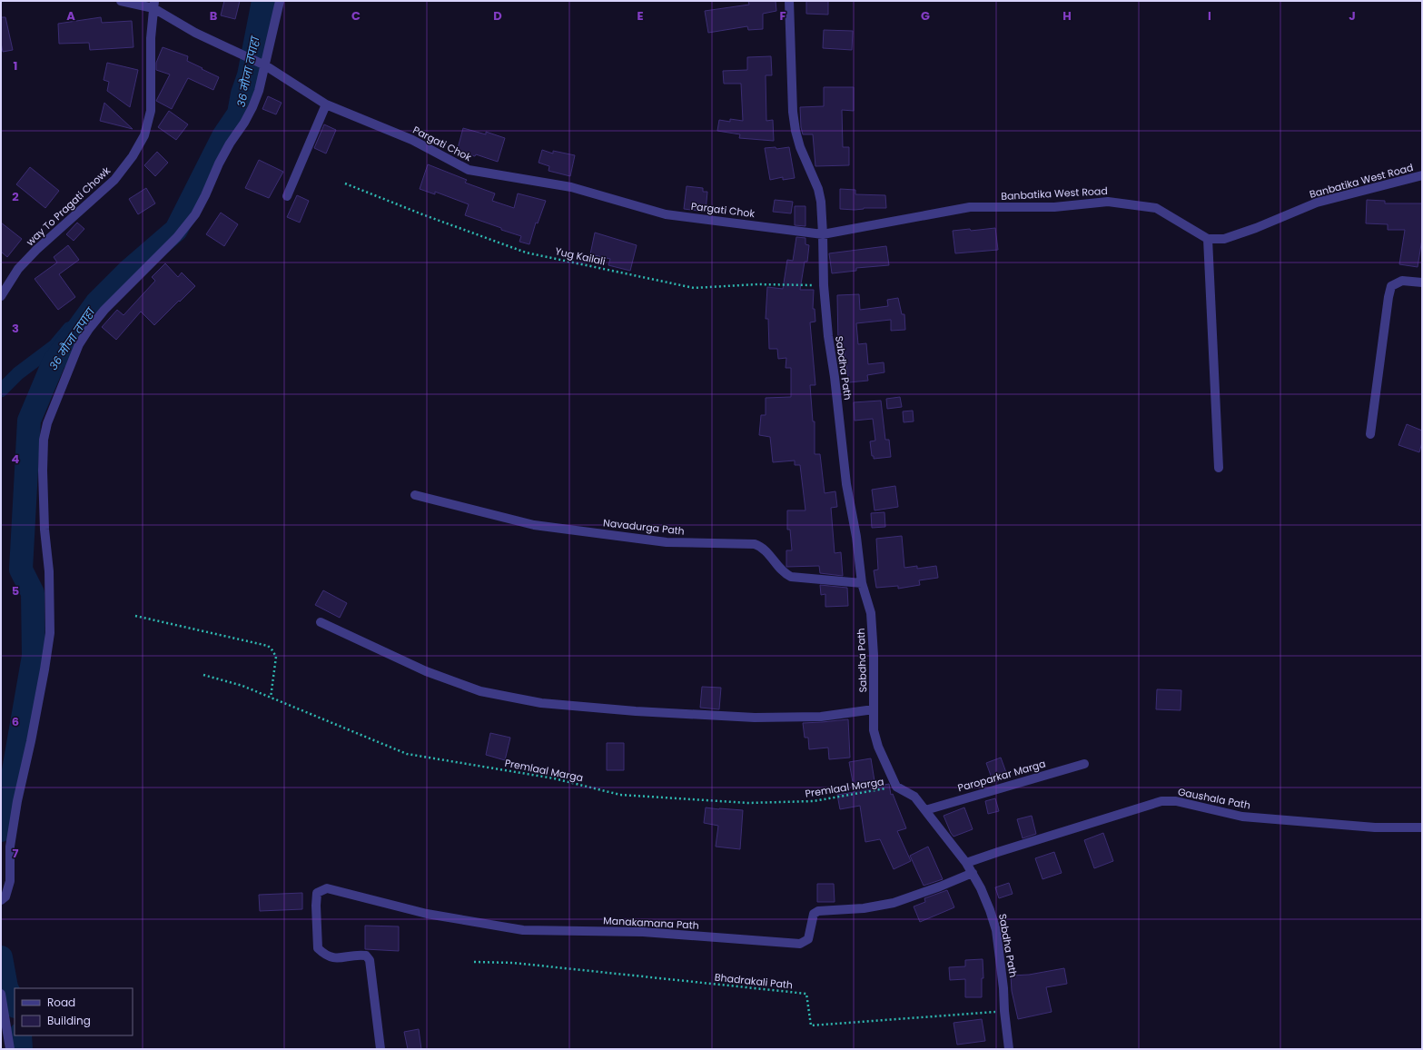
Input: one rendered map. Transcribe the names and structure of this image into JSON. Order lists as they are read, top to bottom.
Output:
{
  "streets": {
    "street": [
      "Pargati Chok",
      "Banbatika West Road",
      "way To Pragati Chowk",
      "Sabdha Path",
      "Navadurga Path",
      "Paroparkar Marga",
      "Gaushala Path",
      "Manakamana Path"
    ],
    "path": ["Yug Kailali", "Premlaal Marga", "Bhadrakali Path"]
  },
  "crossings": [
    ["Pargati Chok", "Banbatika West Road"],
    ["Pargati Chok", "way To Pragati Chowk"],
    ["Pargati Chok", "Sabdha Path"],
    ["Banbatika West Road", "Sabdha Path"],
    ["Yug Kailali", "Sabdha Path"],
    ["Sabdha Path", "Navadurga Path"],
    ["Sabdha Path", "Premlaal Marga"],
    ["Sabdha Path", "Paroparkar Marga"],
    ["Sabdha Path", "Gaushala Path"],
    ["Sabdha Path", "Manakamana Path"],
    ["Sabdha Path", "Bhadrakali Path"]
  ],
  "water": ["३६ मौजा तपाहा"],
  "legend": ["Road", "Building"],
  "grid": {
    "columns": [
      "A",
      "B",
      "C",
      "D",
      "E",
      "F",
      "G",
      "H",
      "I",
      "J"
    ],
    "rows": [
      "1",
      "2",
      "3",
      "4",
      "5",
      "6",
      "7"
    ]
  }
}
